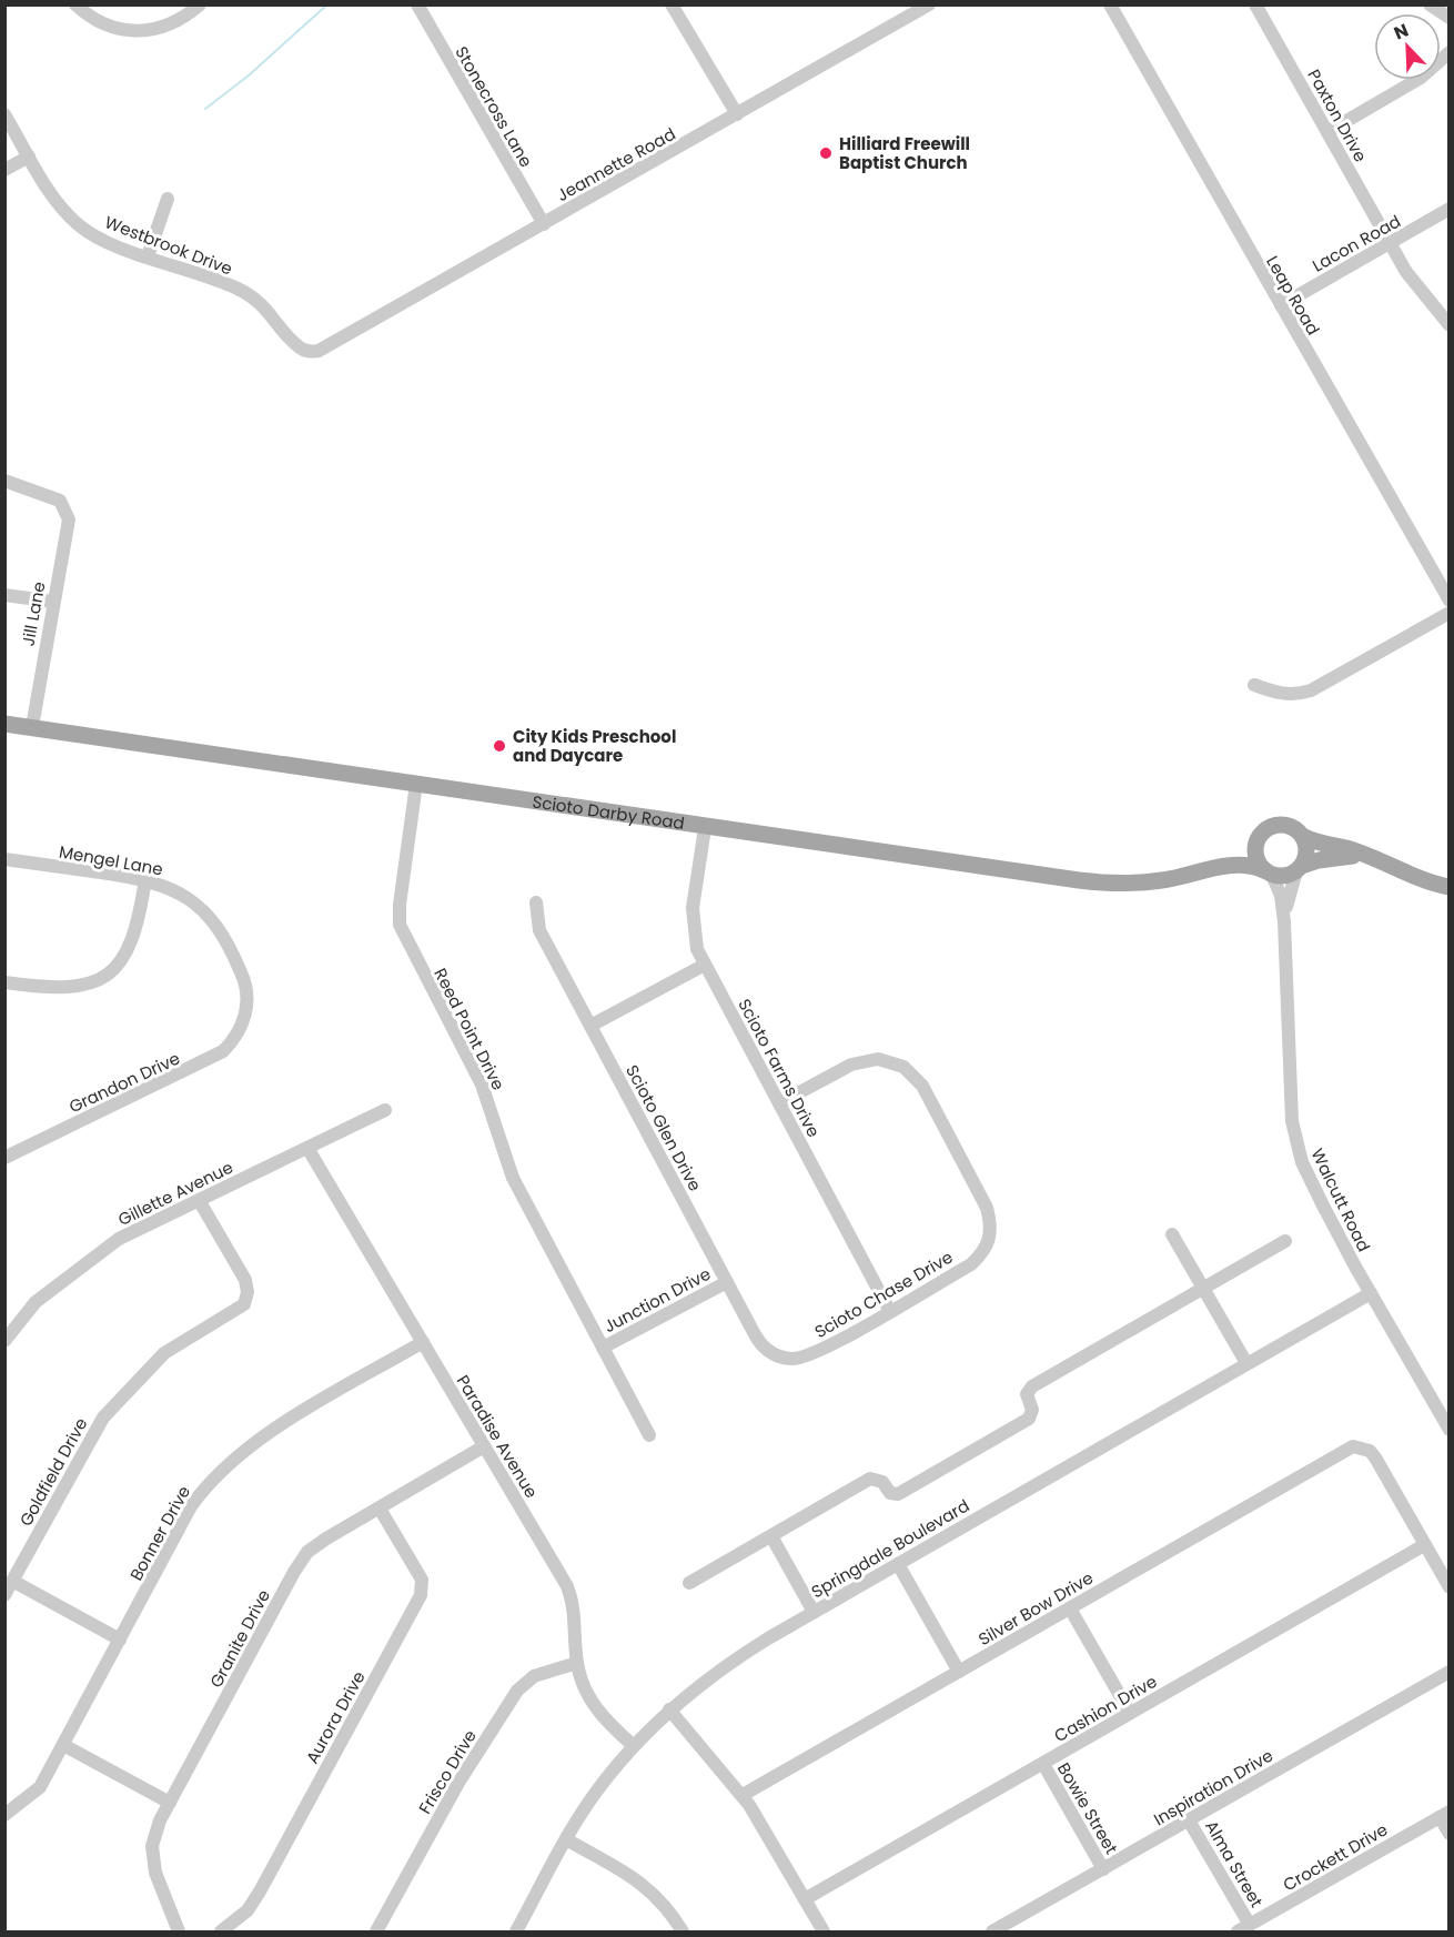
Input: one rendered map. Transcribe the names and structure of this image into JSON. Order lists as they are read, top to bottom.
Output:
{
  "streets": {
    "main road": ["Scioto Darby Road"],
    "street": [
      "Stonecross Lane",
      "Paxton Drive",
      "Jeannette Road",
      "Lacon Road",
      "Westbrook Drive",
      "Leap Road",
      "Jill Lane",
      "Mengel Lane",
      "Reed Point Drive",
      "Scioto Farms Drive",
      "Grandon Drive",
      "Scioto Glen Drive",
      "Gillette Avenue",
      "Walcutt Road",
      "Scioto Chase Drive",
      "Junction Drive",
      "Paradise Avenue",
      "Goldfield Drive",
      "Bonner Drive",
      "Springdale Boulevard",
      "Silver Bow Drive",
      "Granite Drive",
      "Cashion Drive",
      "Aurora Drive",
      "Frisco Drive",
      "Inspiration Drive",
      "Bowie Street",
      "Crockett Drive",
      "Alma Street"
    ]
  },
  "crossings": [
    ["Stonecross Lane", "Jeannette Road"],
    ["Paxton Drive", "Lacon Road"],
    ["Jeannette Road", "Westbrook Drive"],
    ["Lacon Road", "Leap Road"],
    ["Jill Lane", "Scioto Darby Road"],
    ["Scioto Darby Road", "Reed Point Drive"],
    ["Scioto Darby Road", "Scioto Farms Drive"],
    ["Scioto Darby Road", "Walcutt Road"],
    ["Mengel Lane", "Grandon Drive"],
    ["Reed Point Drive", "Junction Drive"],
    ["Scioto Farms Drive", "Scioto Chase Drive"],
    ["Scioto Glen Drive", "Scioto Chase Drive"],
    ["Scioto Glen Drive", "Junction Drive"],
    ["Gillette Avenue", "Paradise Avenue"],
    ["Gillette Avenue", "Goldfield Drive"],
    ["Walcutt Road", "Springdale Boulevard"],
    ["Paradise Avenue", "Bonner Drive"],
    ["Paradise Avenue", "Springdale Boulevard"],
    ["Paradise Avenue", "Granite Drive"],
    ["Paradise Avenue", "Frisco Drive"],
    ["Silver Bow Drive", "Cashion Drive"],
    ["Granite Drive", "Aurora Drive"],
    ["Cashion Drive", "Bowie Street"],
    ["Inspiration Drive", "Bowie Street"],
    ["Inspiration Drive", "Alma Street"],
    ["Crockett Drive", "Alma Street"]
  ],
  "places": ["Hilliard Freewill Baptist Church", "City Kids Preschool and Daycare"],
  "north": "top left"
}
